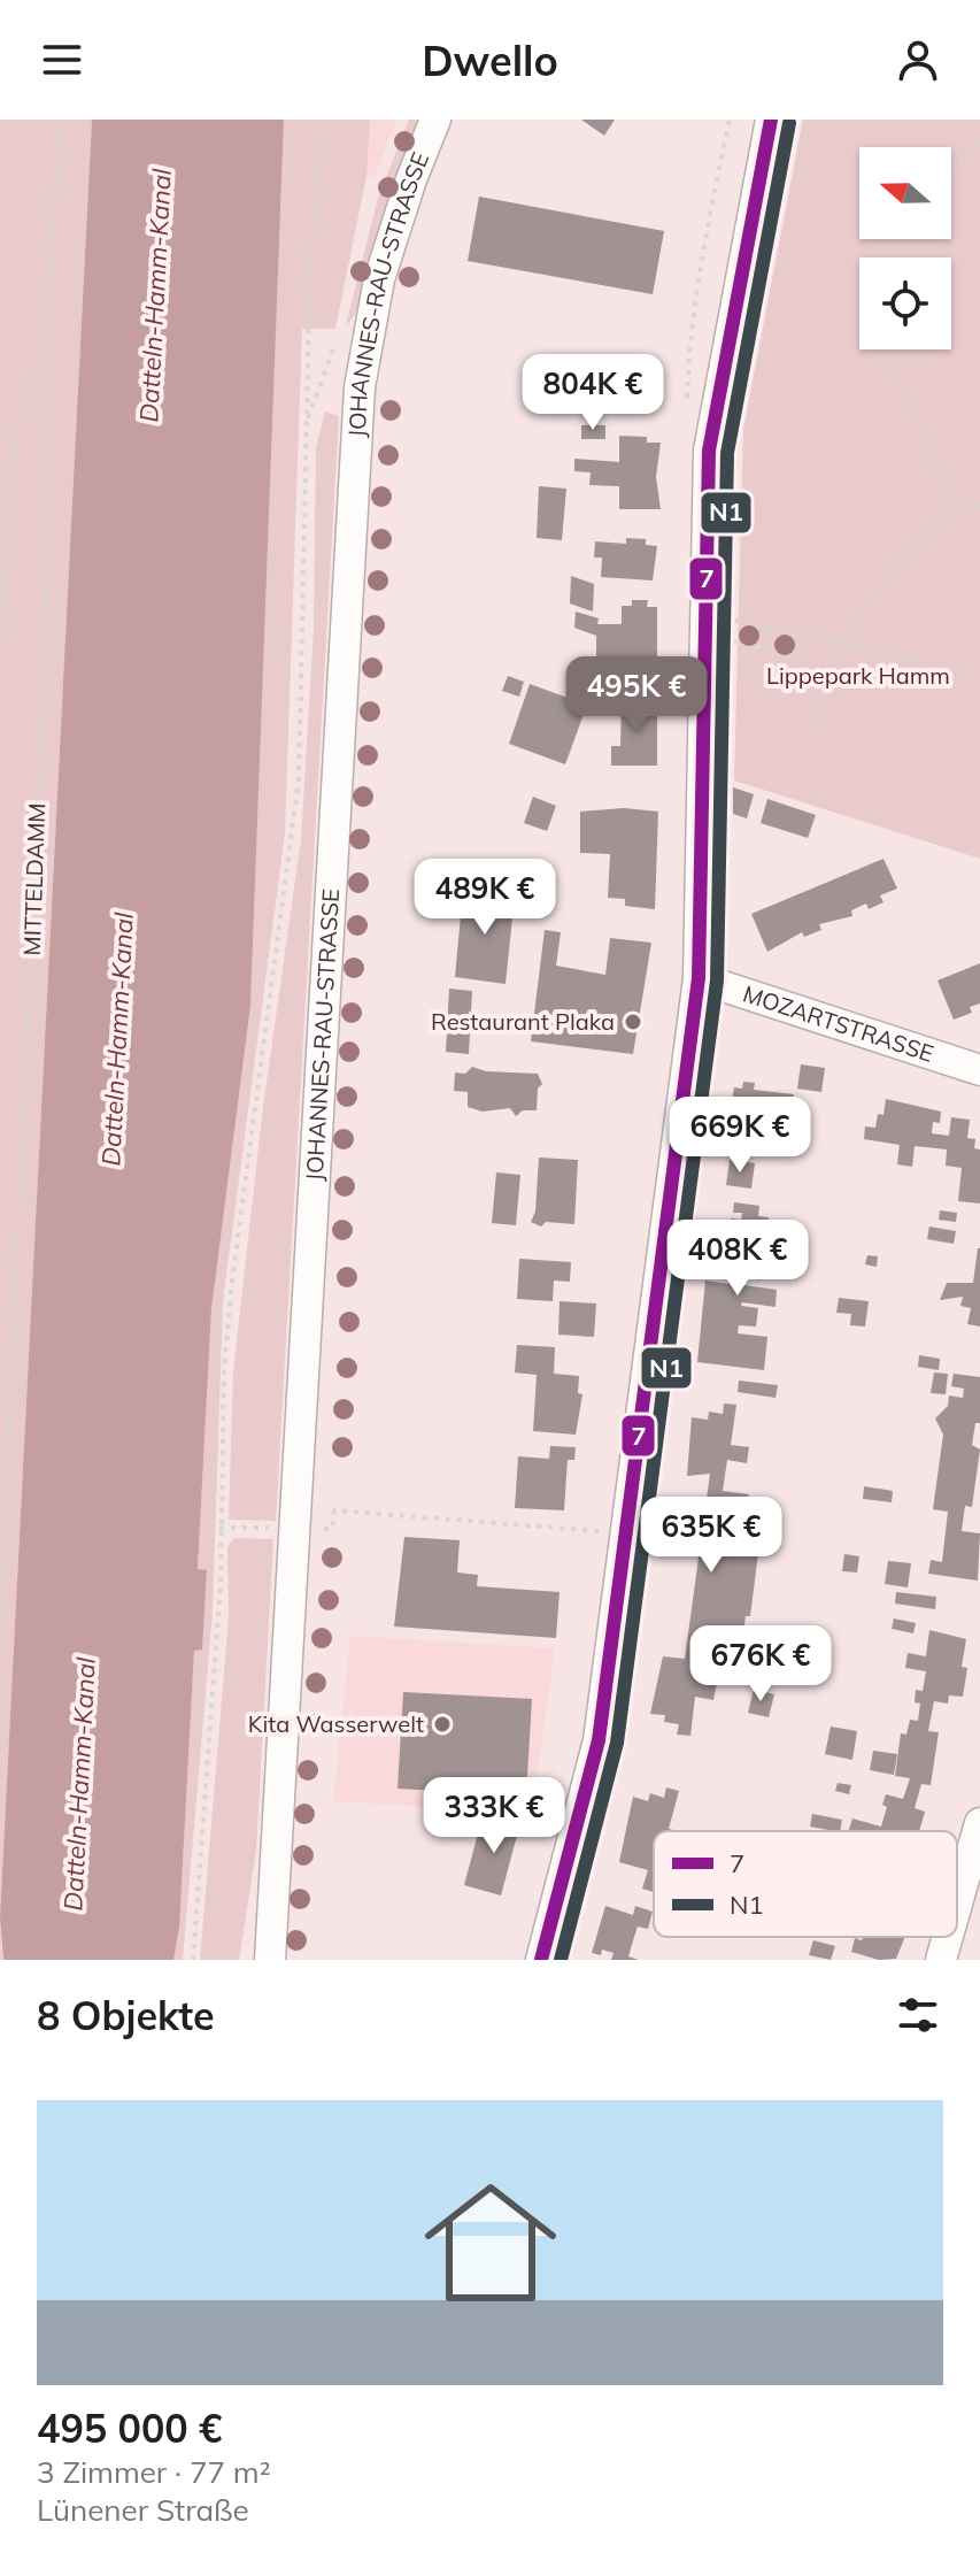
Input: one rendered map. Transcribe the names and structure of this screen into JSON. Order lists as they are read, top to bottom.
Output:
{
  "streets": {
    "street": ["JOHANNES-RAU-STRASSE", "MOZARTSTRASSE"],
    "path": ["MITTELDAMM"]
  },
  "water": ["Datteln-Hamm-Kanal"],
  "parks": ["Lippepark Hamm"],
  "places": ["Restaurant Plaka", "Kita Wasserwelt"],
  "lines": ["transit line 7", "transit line N1"],
  "legend": ["7", "N1"],
  "north": "left",
  "page": {
    "header": "Dwello",
    "price": [
      "804K €",
      "495K €",
      "489K €",
      "669K €",
      "408K €",
      "635K €",
      "676K €",
      "333K €"
    ],
    "heading": "8 Objekte",
    "list": [
      {
        "name": "495 000 €",
        "note": "3 Zimmer · 77 m² · Lünener Straße"
      }
    ]
  }
}
